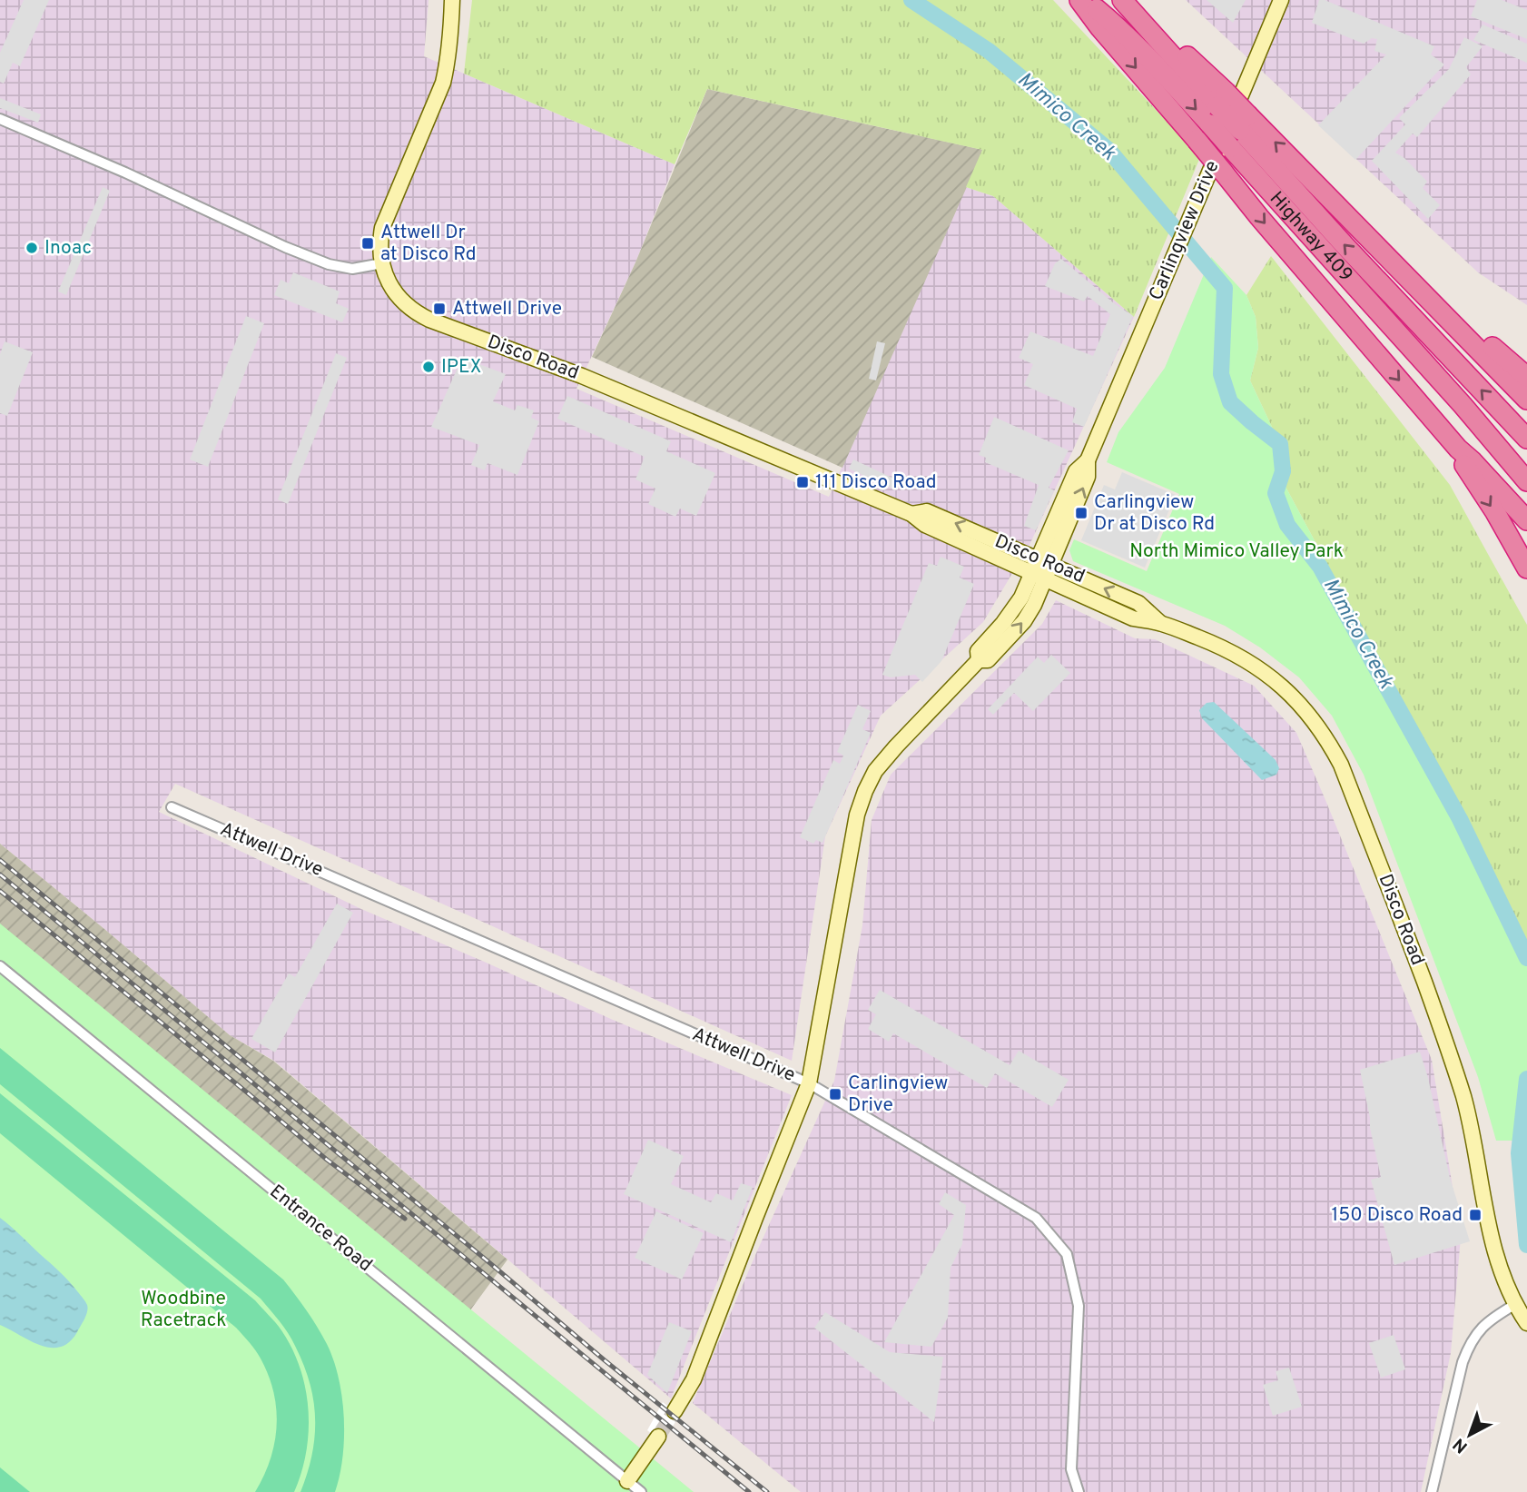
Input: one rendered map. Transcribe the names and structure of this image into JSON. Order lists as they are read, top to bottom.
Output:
{
  "streets": {
    "highway": ["Highway 409"],
    "main road": ["Carlingview Drive", "Disco Road"],
    "street": ["Attwell Drive", "Entrance Road"]
  },
  "crossings": [
    ["Carlingview Drive", "Disco Road"],
    ["Carlingview Drive", "Attwell Drive"]
  ],
  "water": ["Mimico Creek"],
  "parks": ["North Mimico Valley Park", "Woodbine Racetrack"],
  "places": {
    "transit": [
      "Attwell Dr at Disco Rd",
      "Attwell Drive",
      "111 Disco Road",
      "Carlingview Dr at Disco Rd",
      "Carlingview Drive",
      "150 Disco Road"
    ],
    "other": ["Inoac", "IPEX"]
  },
  "north": "bottom left"
}
